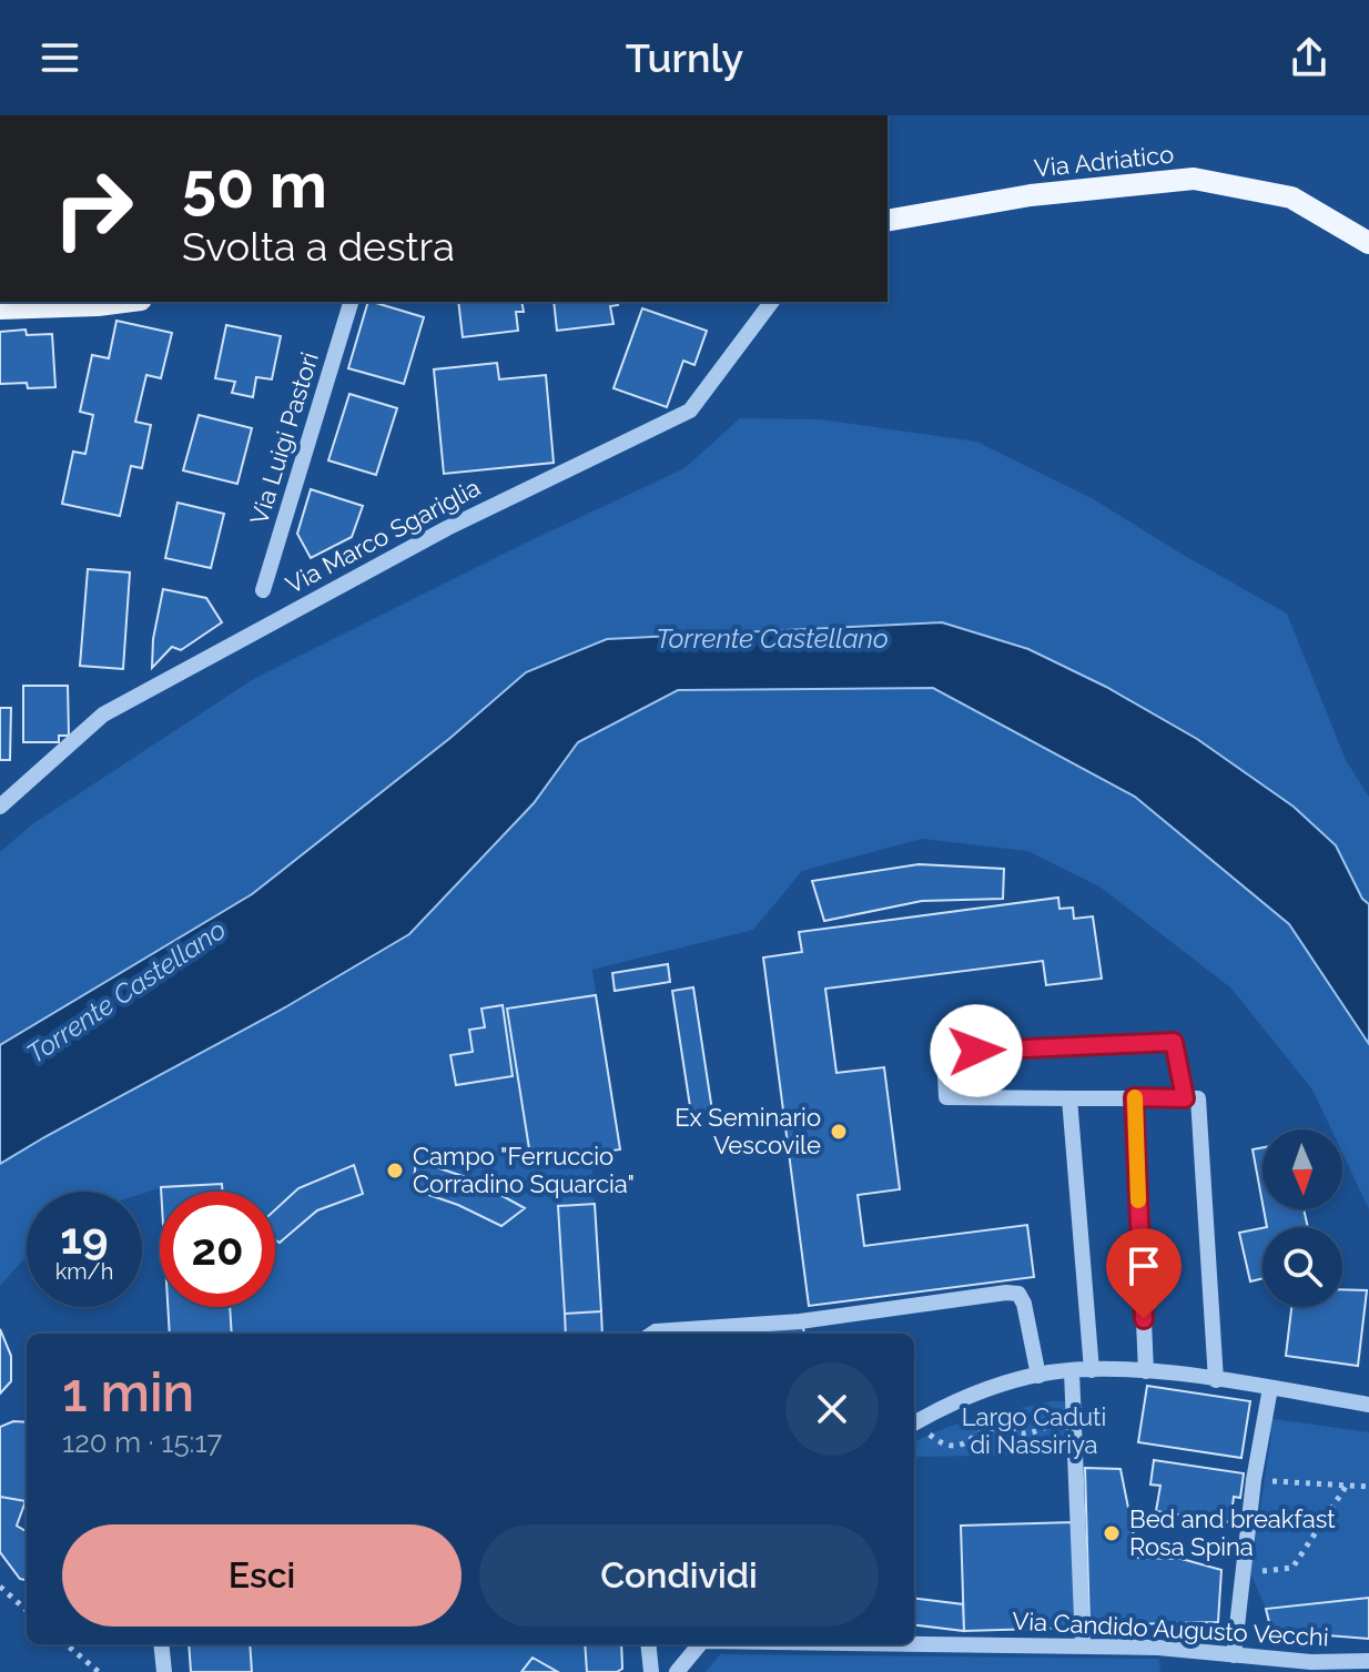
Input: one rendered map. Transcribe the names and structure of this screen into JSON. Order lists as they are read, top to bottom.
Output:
{
  "streets": {
    "main road": ["Via Adriatico"],
    "street": ["Via Luigi Pastori", "Via Marco Sgariglia", "Via Candido Augusto Vecchi"]
  },
  "water": ["Torrente Castellano"],
  "parks": ["Largo Caduti di Nassiriya"],
  "places": ["Ex Seminario Vescovile", "Campo \"Ferruccio Corradino Squarcia\"", "Bed and breakfast Rosa Spina"],
  "north": "bottom",
  "page": {
    "header": "Turnly",
    "turn": ["50 m", "Svolta a destra"],
    "speed": "19 km/h",
    "limit": "20",
    "heading": ["1 min", "120 m · 15:17"],
    "buttons": ["Esci", "Condividi"]
  }
}
